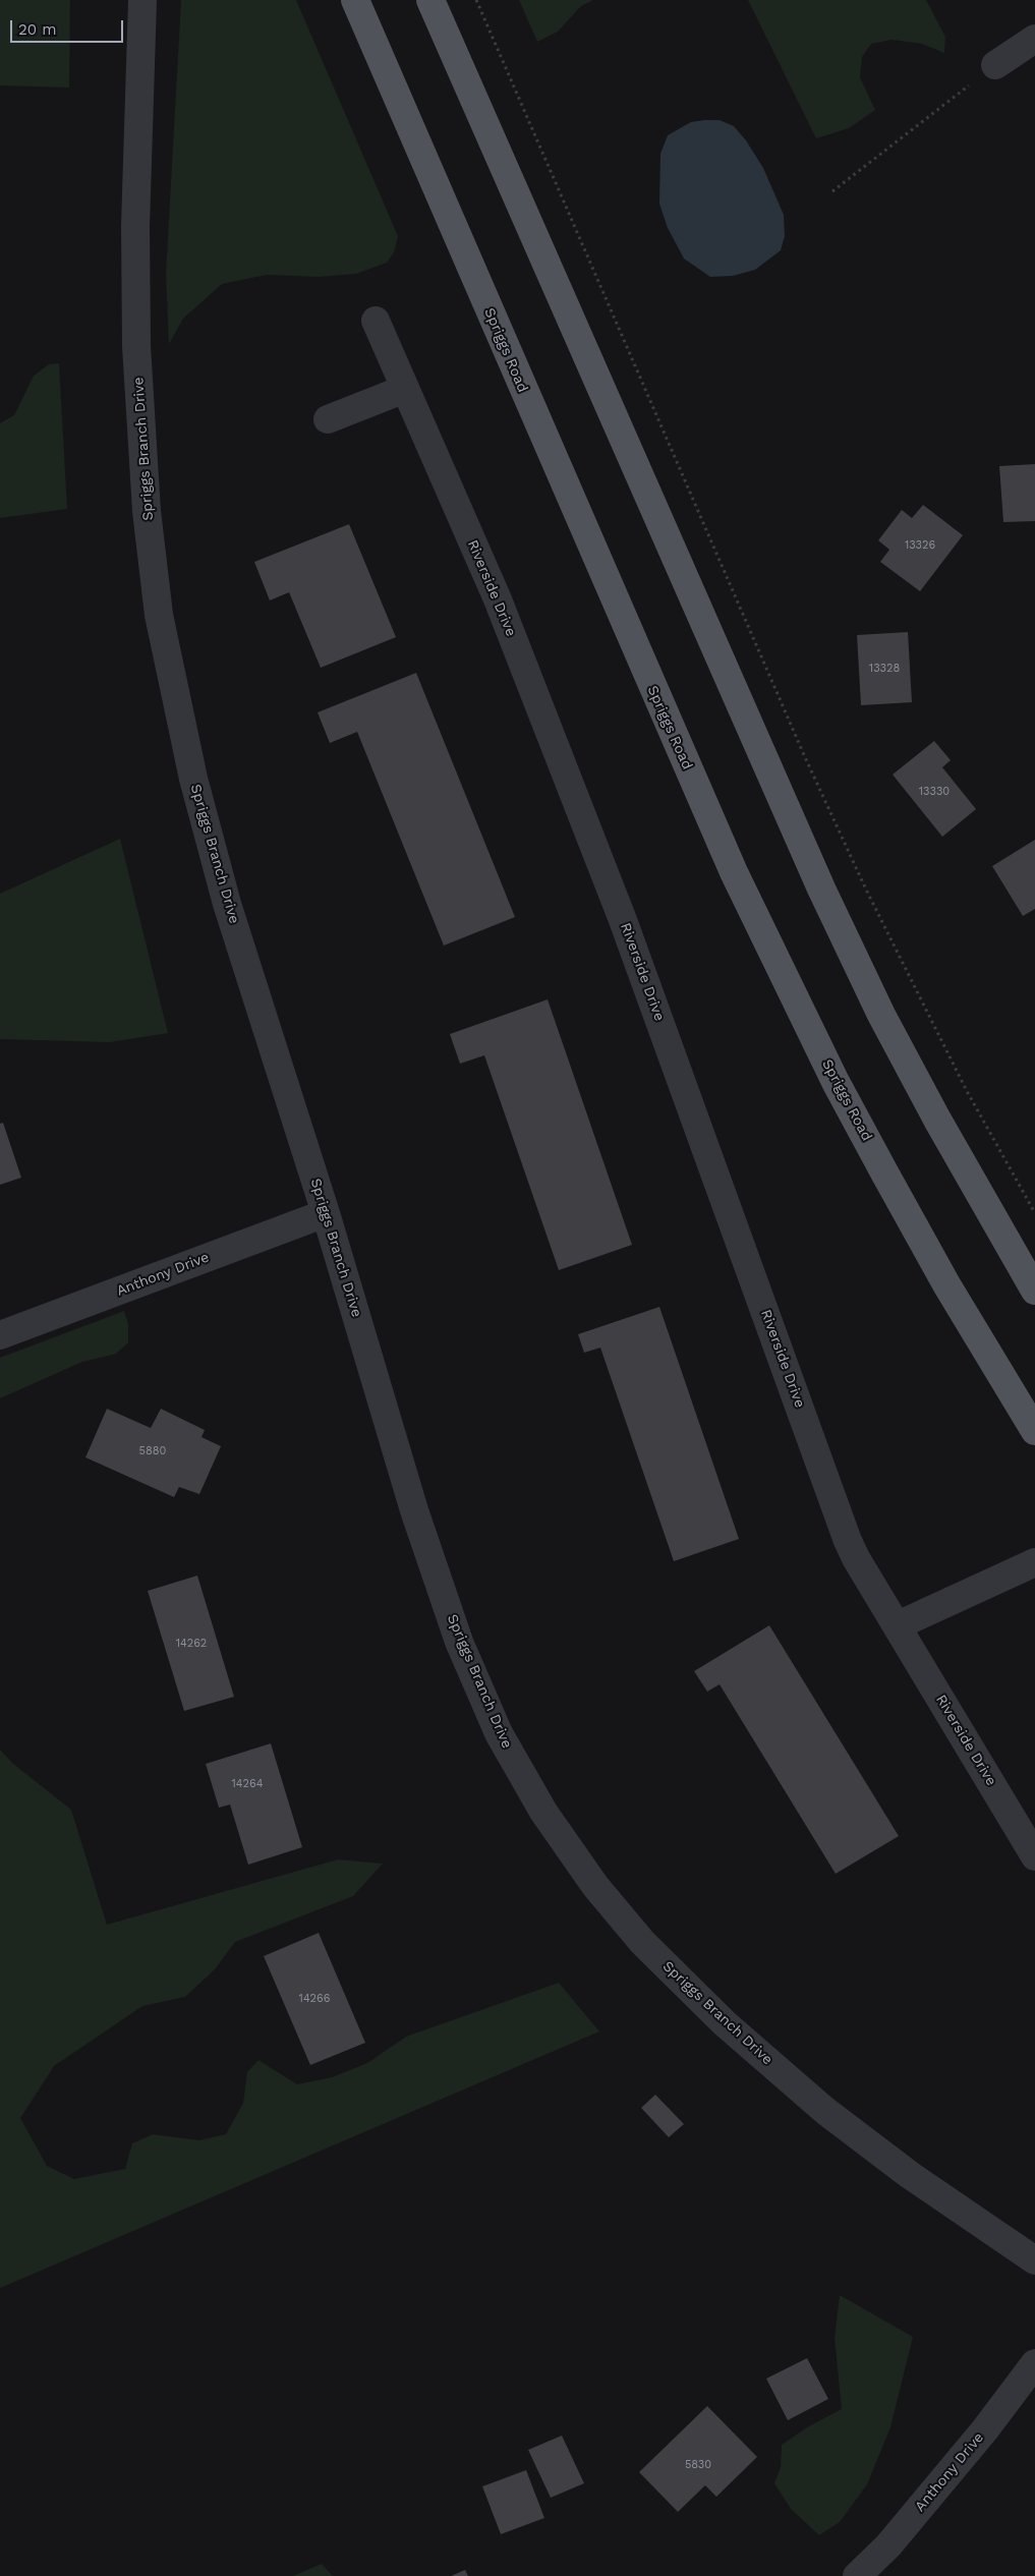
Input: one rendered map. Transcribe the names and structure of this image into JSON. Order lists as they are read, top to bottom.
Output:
{
  "streets": {
    "main road": ["Spriggs Road"],
    "street": ["Spriggs Branch Drive", "Riverside Drive", "Anthony Drive"]
  },
  "crossings": [
    ["Spriggs Branch Drive", "Anthony Drive"]
  ],
  "house_numbers": [
    "13326",
    "13328",
    "13330",
    "5880",
    "14262",
    "14264",
    "14266",
    "5830"
  ],
  "scale_bar": "20 m"
}
